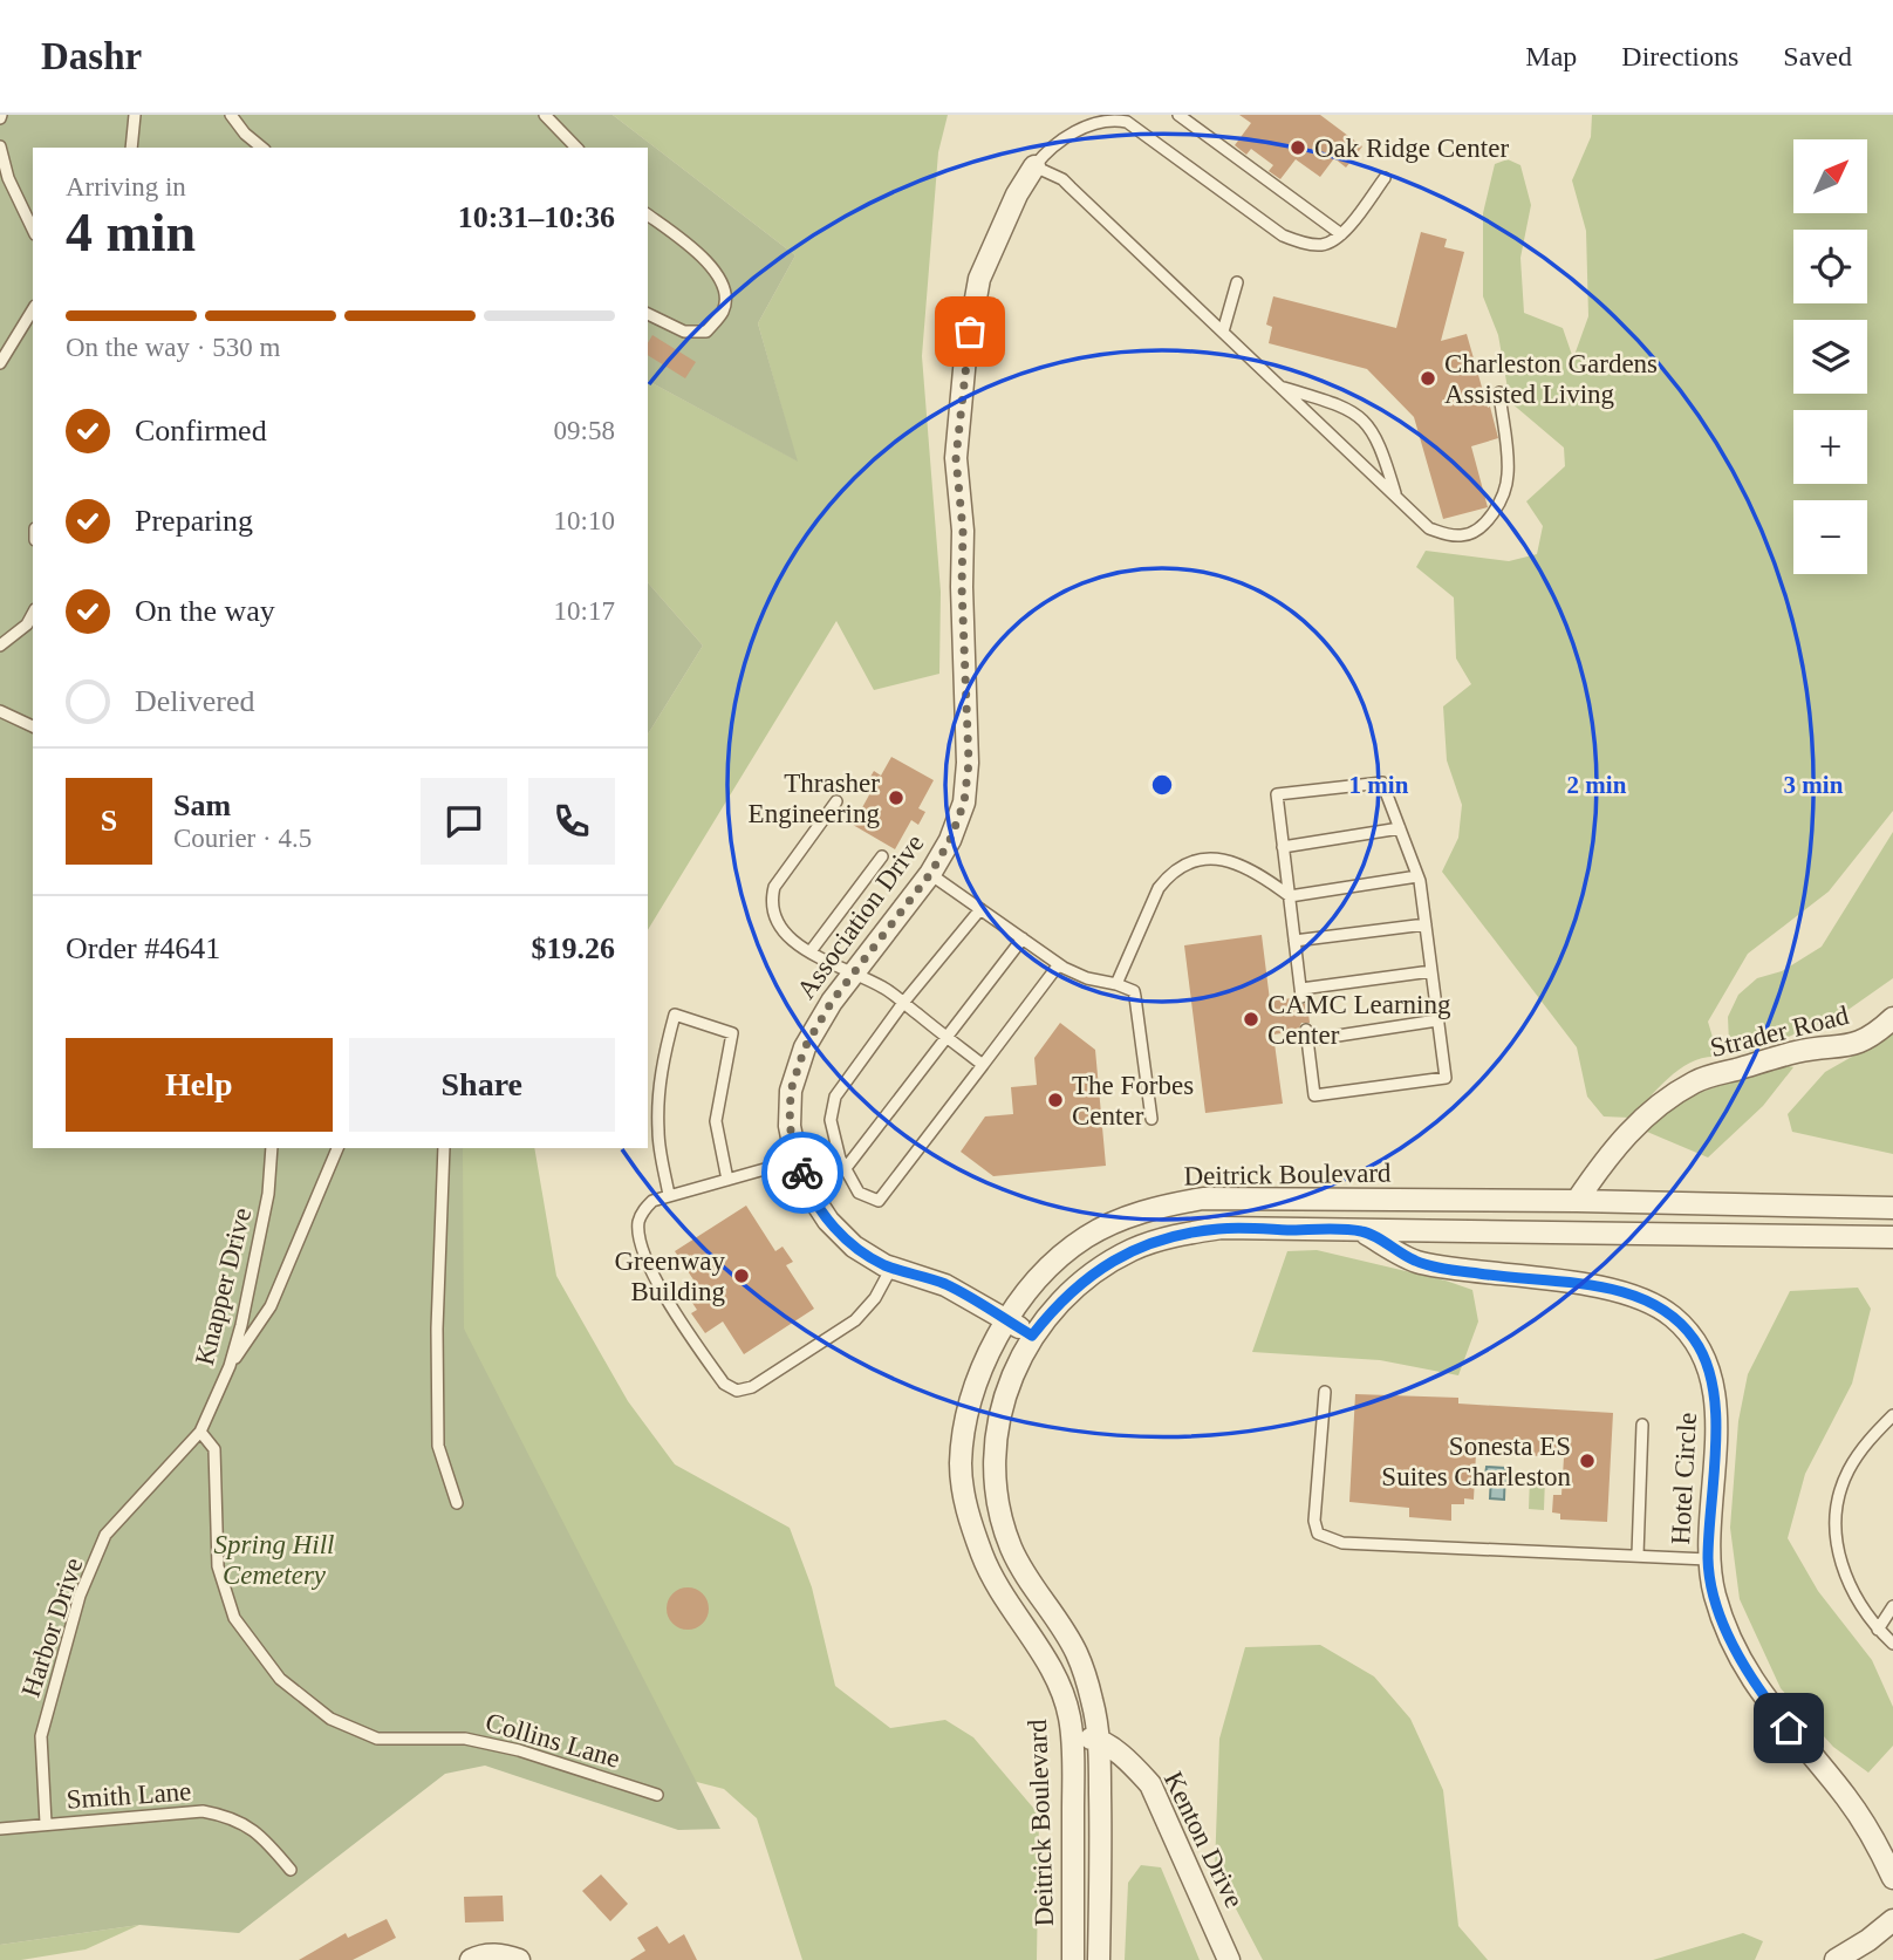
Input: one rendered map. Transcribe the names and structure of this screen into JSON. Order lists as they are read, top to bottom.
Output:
{
  "streets": {
    "street": [
      "Association Drive",
      "Strader Road",
      "Deitrick Boulevard",
      "Hotel Circle",
      "Kenton Drive"
    ],
    "lane": [
      "Knapper Drive",
      "Harbor Drive",
      "Collins Lane",
      "Smith Lane"
    ]
  },
  "crossings": [
    ["Association Drive", "Deitrick Boulevard"],
    ["Strader Road", "Deitrick Boulevard"],
    ["Deitrick Boulevard", "Hotel Circle"],
    ["Deitrick Boulevard", "Kenton Drive"],
    ["Knapper Drive", "Harbor Drive"],
    ["Knapper Drive", "Collins Lane"],
    ["Harbor Drive", "Collins Lane"],
    ["Harbor Drive", "Smith Lane"]
  ],
  "parks": ["Spring Hill Cemetery"],
  "places": [
    "Oak Ridge Center",
    "Charleston Gardens Assisted Living",
    "Thrasher Engineering",
    "CAMC Learning Center",
    "The Forbes Center",
    "Greenway Building",
    "Sonesta ES Suites Charleston"
  ],
  "north": "top right",
  "page": {
    "header": "Dashr",
    "nav": ["Map", "Directions", "Saved"],
    "map_buttons": ["+", "−"],
    "heading": ["4 min", "Arriving in", "10:31–10:36"],
    "panel": [
      "Sam",
      "Courier · 4.5",
      "Order #4641",
      "$19.26"
    ],
    "bar": "On the way · 530 m",
    "list": [
      ["Confirmed", "09:58"],
      ["Preparing", "10:10"],
      ["On the way", "10:17"],
      "Delivered"
    ],
    "round": "S",
    "buttons": ["Help", "Share"]
  },
  "rings": ["1 min", "2 min", "3 min"]
}
